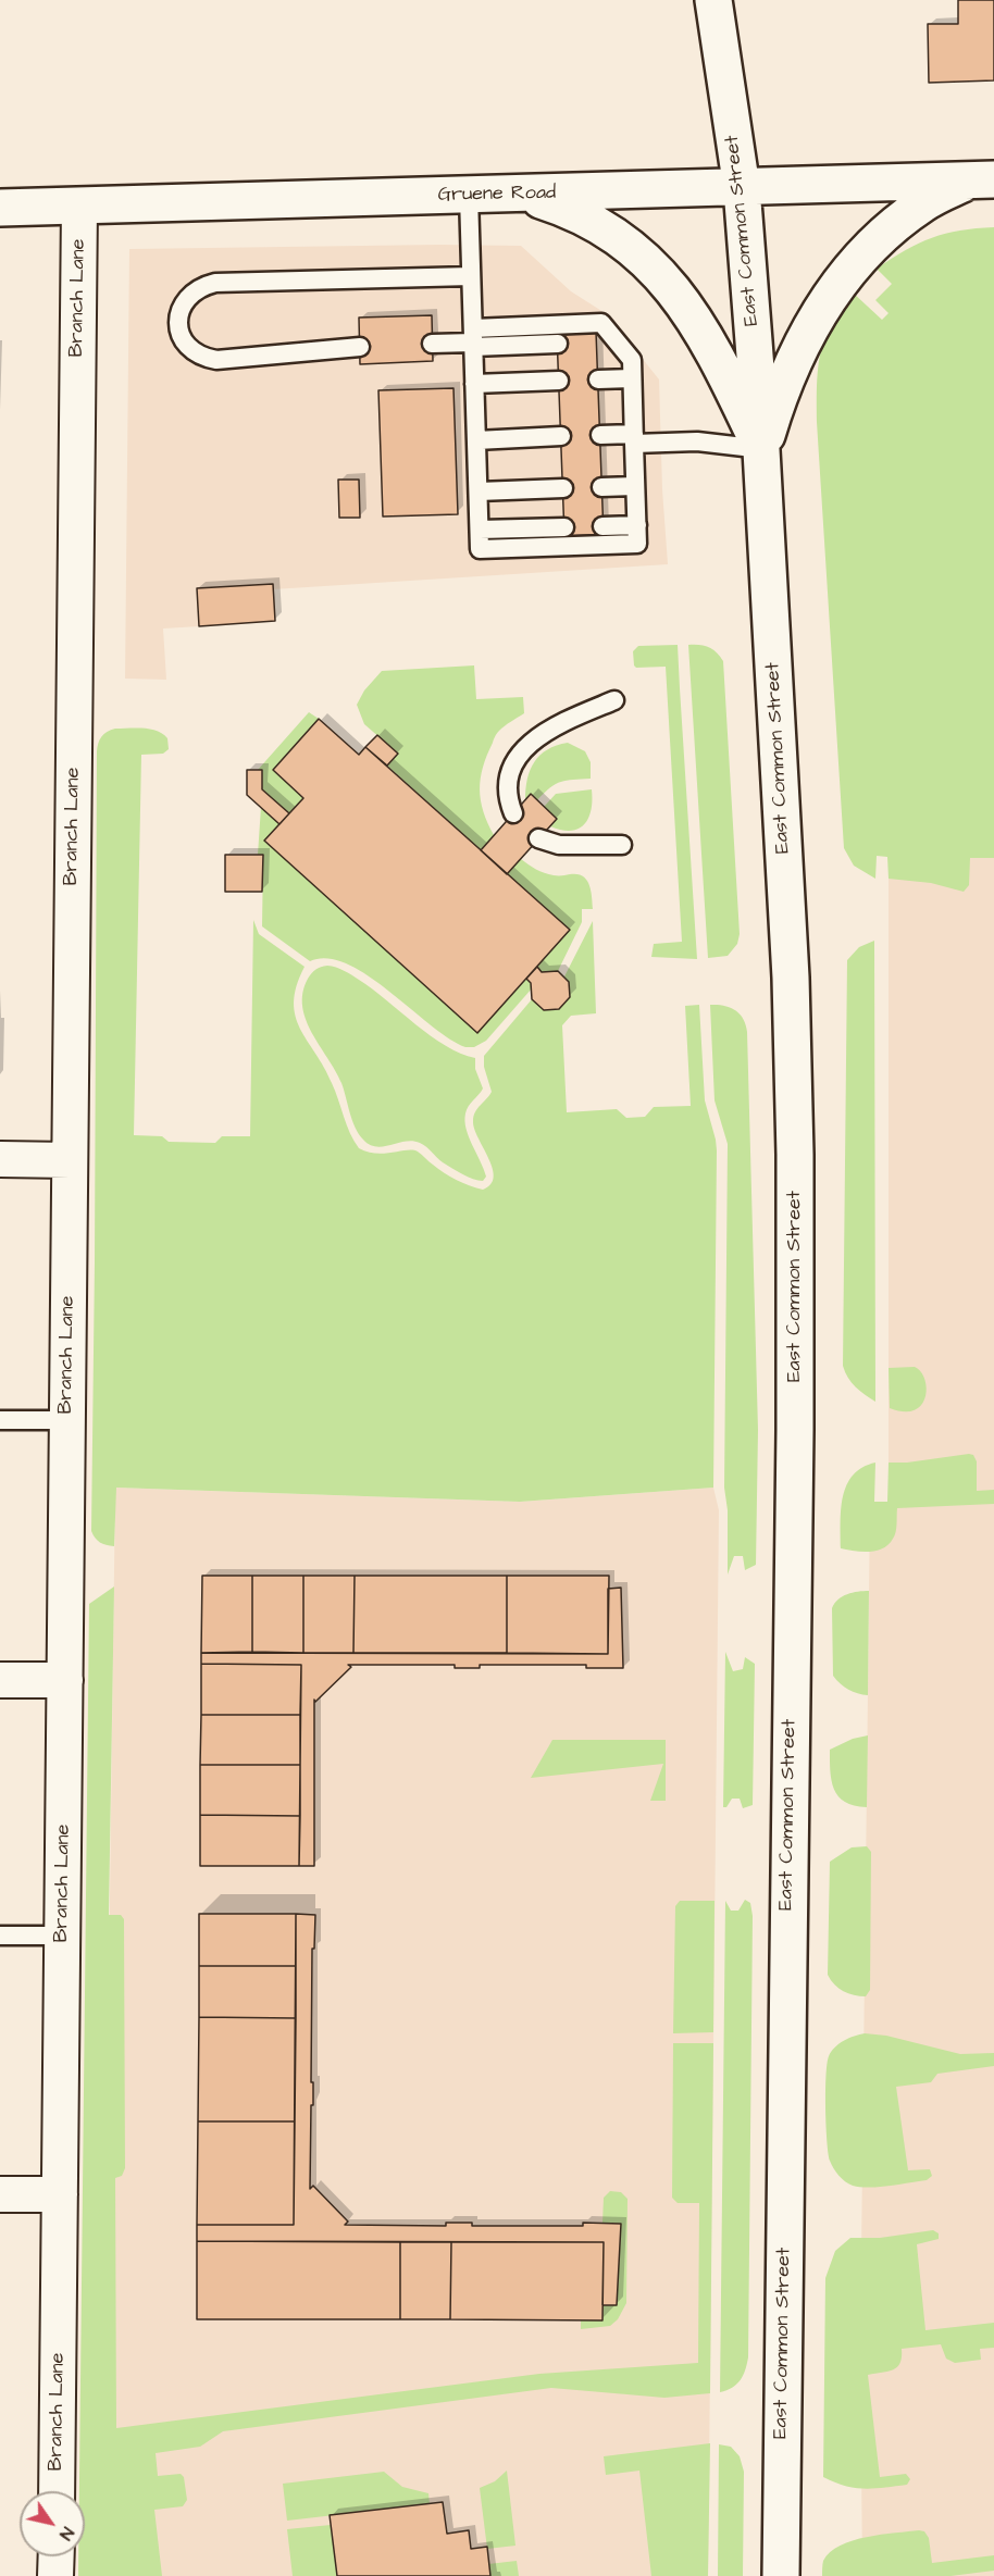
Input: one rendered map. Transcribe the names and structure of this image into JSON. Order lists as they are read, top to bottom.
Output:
{
  "streets": {
    "main road": ["Gruene Road", "East Common Street"],
    "street": ["Branch Lane"]
  },
  "crossings": [
    ["Gruene Road", "East Common Street"],
    ["Gruene Road", "Branch Lane"]
  ],
  "north": "bottom right"
}
